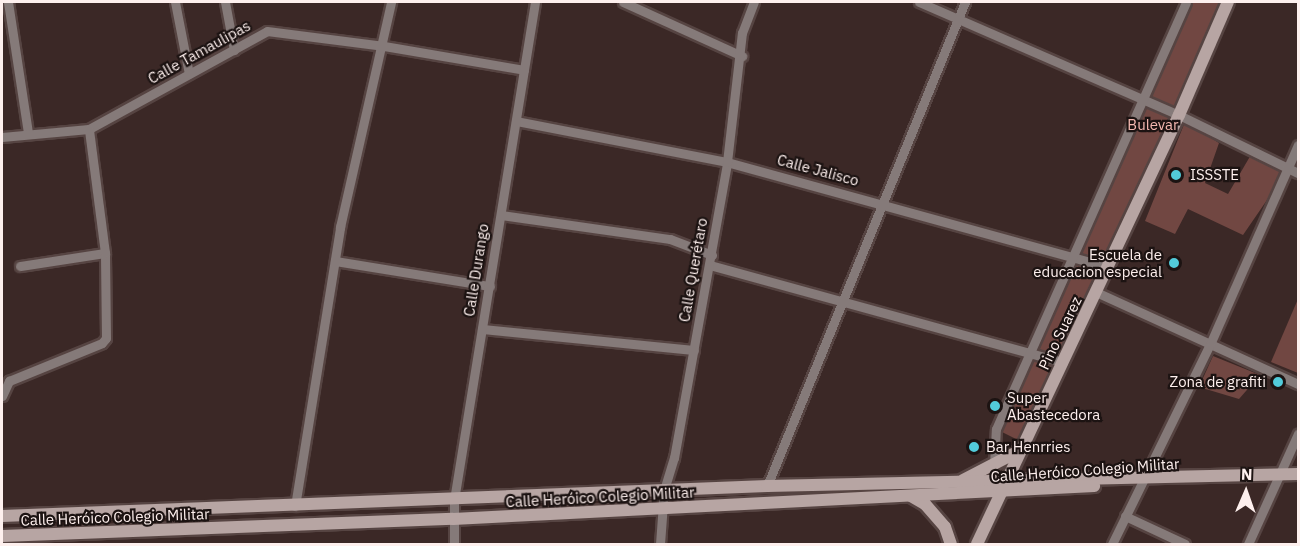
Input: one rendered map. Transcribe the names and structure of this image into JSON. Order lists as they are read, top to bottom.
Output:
{
  "streets": {
    "main road": ["Pino Suarez", "Calle Heróico Colegio Militar"],
    "street": [
      "Calle Tamaulipas",
      "Calle Jalisco",
      "Calle Durango",
      "Calle Querétaro"
    ]
  },
  "crossings": [
    ["Calle Tamaulipas", "Calle Durango"],
    ["Calle Jalisco", "Calle Durango"],
    ["Calle Jalisco", "Calle Querétaro"],
    ["Calle Jalisco", "Pino Suarez"],
    ["Calle Durango", "Calle Heróico Colegio Militar"],
    ["Calle Querétaro", "Calle Heróico Colegio Militar"],
    ["Pino Suarez", "Calle Heróico Colegio Militar"]
  ],
  "parks": ["Bulevar"],
  "places": [
    "ISSSTE",
    "Escuela de educacion especial",
    "Zona de grafiti",
    "Super Abastecedora",
    "Bar Henrries"
  ],
  "north": "top"
}
